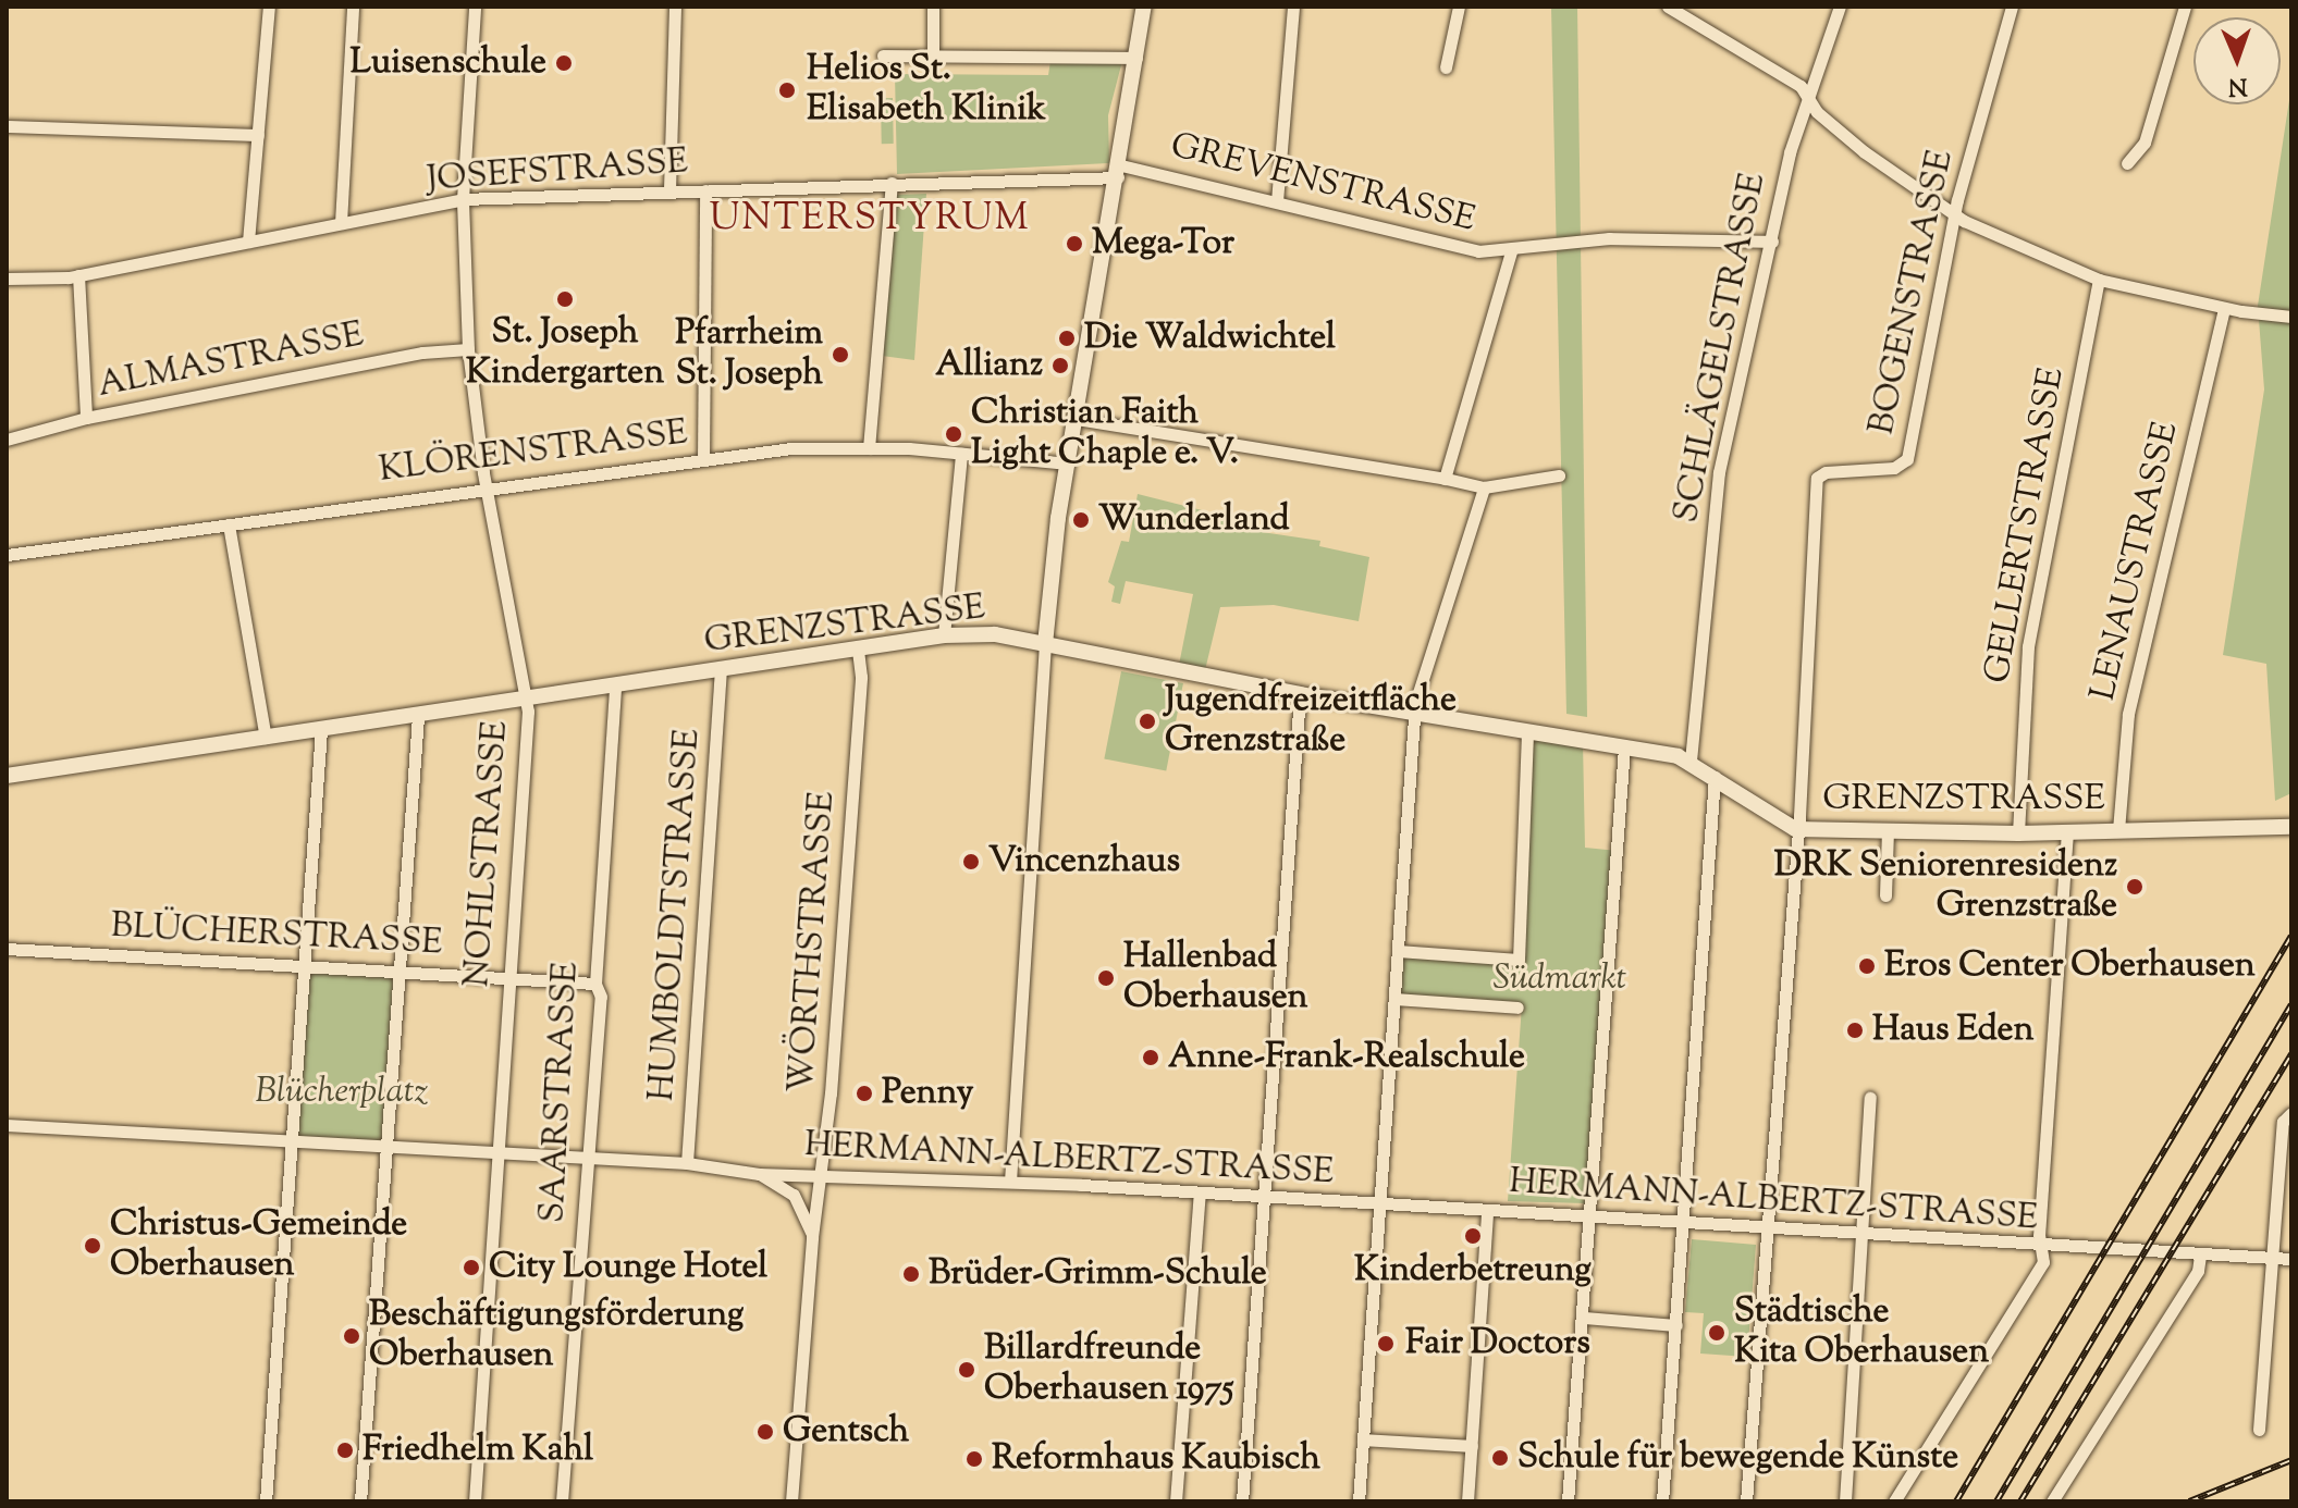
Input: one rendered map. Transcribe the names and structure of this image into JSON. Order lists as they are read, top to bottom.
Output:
{
  "streets": {
    "street": [
      "JOSEFSTRASSE",
      "GREVENSTRASSE",
      "BOGENSTRASSE",
      "SCHLÄGELSTRASSE",
      "ALMASTRASSE",
      "KLÖRENSTRASSE",
      "GELLERTSTRASSE",
      "LENAUSTRASSE",
      "GRENZSTRASSE",
      "NOHLSTRASSE",
      "HUMBOLDTSTRASSE",
      "BLÜCHERSTRASSE",
      "WÖRTHSTRASSE",
      "SAARSTRASSE",
      "HERMANN-ALBERTZ-STRASSE"
    ]
  },
  "crossings": [
    ["JOSEFSTRASSE", "GREVENSTRASSE"],
    ["JOSEFSTRASSE", "NOHLSTRASSE"],
    ["GREVENSTRASSE", "SCHLÄGELSTRASSE"],
    ["BOGENSTRASSE", "GRENZSTRASSE"],
    ["SCHLÄGELSTRASSE", "GRENZSTRASSE"],
    ["ALMASTRASSE", "NOHLSTRASSE"],
    ["KLÖRENSTRASSE", "NOHLSTRASSE"],
    ["GELLERTSTRASSE", "GRENZSTRASSE"],
    ["LENAUSTRASSE", "GRENZSTRASSE"],
    ["GRENZSTRASSE", "NOHLSTRASSE"],
    ["GRENZSTRASSE", "HUMBOLDTSTRASSE"],
    ["GRENZSTRASSE", "WÖRTHSTRASSE"],
    ["GRENZSTRASSE", "SAARSTRASSE"],
    ["NOHLSTRASSE", "BLÜCHERSTRASSE"],
    ["NOHLSTRASSE", "HERMANN-ALBERTZ-STRASSE"],
    ["HUMBOLDTSTRASSE", "HERMANN-ALBERTZ-STRASSE"],
    ["BLÜCHERSTRASSE", "SAARSTRASSE"],
    ["WÖRTHSTRASSE", "HERMANN-ALBERTZ-STRASSE"],
    ["SAARSTRASSE", "HERMANN-ALBERTZ-STRASSE"]
  ],
  "districts": ["UNTERSTYRUM"],
  "parks": ["Südmarkt", "Blücherplatz"],
  "places": [
    "Luisenschule",
    "Helios St. Elisabeth Klinik",
    "Mega-Tor",
    "St. Joseph Kindergarten",
    "Die Waldwichtel",
    "Pfarrheim St. Joseph",
    "Allianz",
    "Christian Faith Light Chaple e. V.",
    "Wunderland",
    "Jugendfreizeitfläche Grenzstraße",
    "Vincenzhaus",
    "DRK Seniorenresidenz Grenzstraße",
    "Eros Center Oberhausen",
    "Hallenbad Oberhausen",
    "Haus Eden",
    "Anne-Frank-Realschule",
    "Penny",
    "Kinderbetreung",
    "Christus-Gemeinde Oberhausen",
    "City Lounge Hotel",
    "Brüder-Grimm-Schule",
    "Städtische Kita Oberhausen",
    "Beschäftigungsförderung Oberhausen",
    "Fair Doctors",
    "Billardfreunde Oberhausen 1975",
    "Gentsch",
    "Friedhelm Kahl",
    "Schule für bewegende Künste",
    "Reformhaus Kaubisch"
  ],
  "north": "bottom"
}
